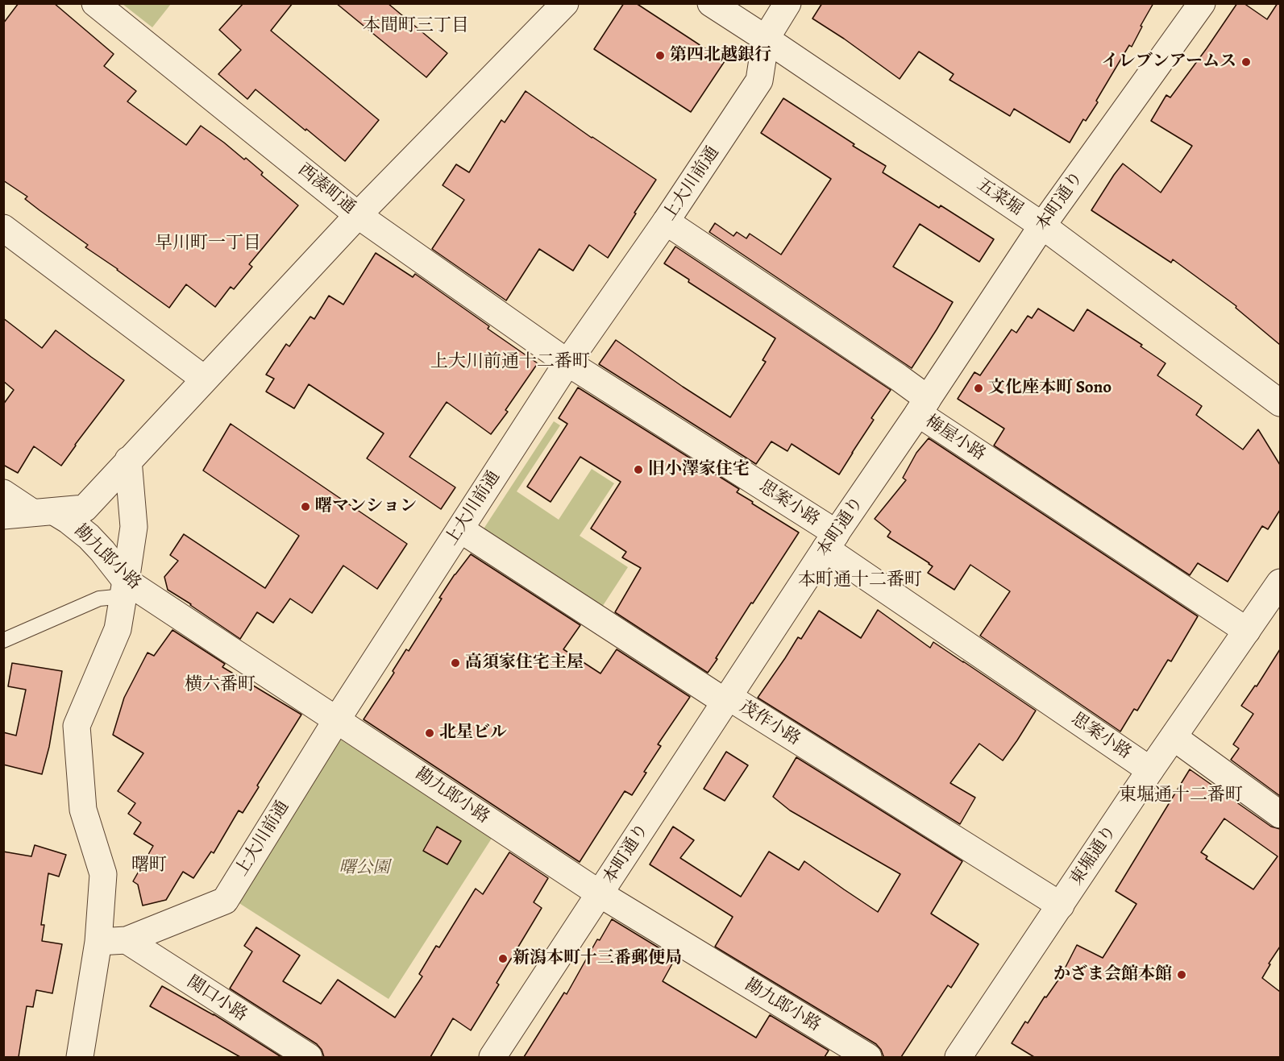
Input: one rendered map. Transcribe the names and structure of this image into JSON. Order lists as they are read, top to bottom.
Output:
{
  "streets": {
    "street": [
      "上大川前通",
      "西湊町通",
      "五菜堀",
      "本町通り",
      "梅屋小路",
      "思案小路",
      "勘九郎小路",
      "茂作小路",
      "東堀通り",
      "関口小路"
    ]
  },
  "crossings": [
    ["上大川前通", "西湊町通"],
    ["上大川前通", "五菜堀"],
    ["上大川前通", "梅屋小路"],
    ["上大川前通", "思案小路"],
    ["上大川前通", "勘九郎小路"],
    ["上大川前通", "茂作小路"],
    ["上大川前通", "関口小路"],
    ["西湊町通", "思案小路"],
    ["五菜堀", "本町通り"],
    ["本町通り", "梅屋小路"],
    ["本町通り", "思案小路"],
    ["本町通り", "勘九郎小路"],
    ["本町通り", "茂作小路"],
    ["梅屋小路", "東堀通り"],
    ["思案小路", "東堀通り"],
    ["茂作小路", "東堀通り"]
  ],
  "districts": [
    "本間町三丁目",
    "早川町一丁目",
    "上大川前通十二番町",
    "本町通十二番町",
    "横六番町",
    "東堀通十二番町",
    "曙町"
  ],
  "parks": ["曙公園"],
  "places": [
    "第四北越銀行",
    "イレブンアームス",
    "文化座本町 Sono",
    "旧小澤家住宅",
    "曙マンション",
    "高須家住宅主屋",
    "北星ビル",
    "新潟本町十三番郵便局",
    "かざま会館本館"
  ]
}
